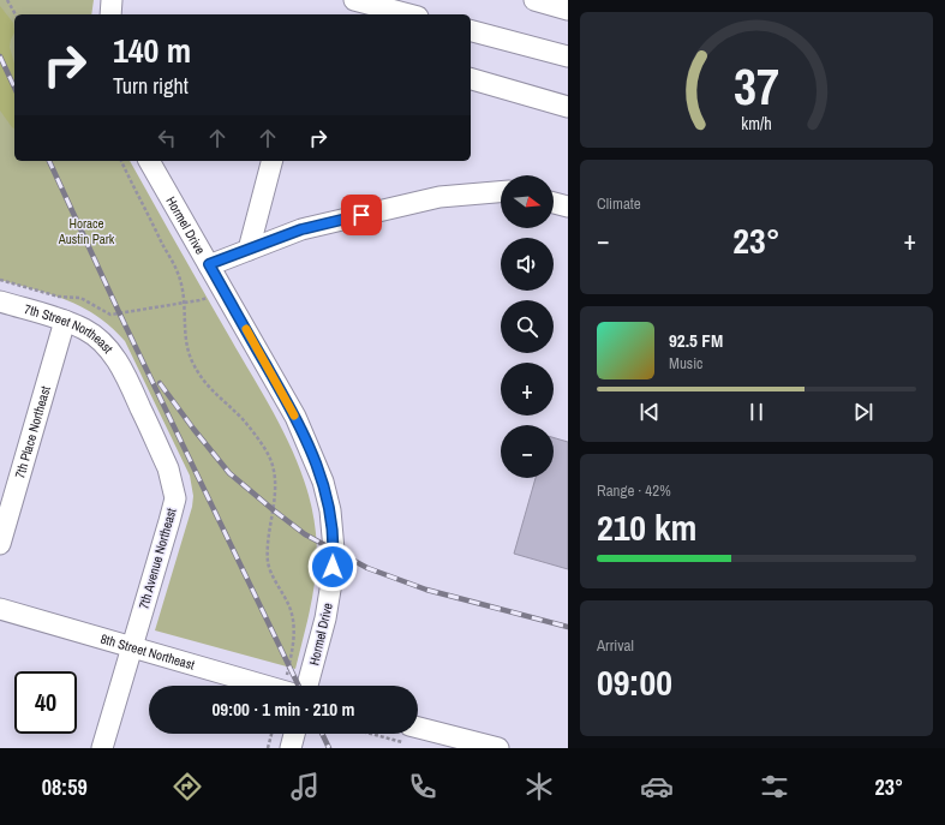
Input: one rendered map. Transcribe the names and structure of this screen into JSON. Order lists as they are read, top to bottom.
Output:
{
  "streets": {
    "street": [
      "Hormel Drive",
      "7th Street Northeast",
      "7th Place Northeast",
      "7th Avenue Northeast",
      "8th Street Northeast"
    ]
  },
  "crossings": [
    ["7th Street Northeast", "7th Place Northeast"],
    ["7th Street Northeast", "7th Avenue Northeast"],
    ["7th Avenue Northeast", "8th Street Northeast"]
  ],
  "parks": ["Horace Austin Park"],
  "north": "right",
  "page": {
    "turn": ["140 m", "Turn right"],
    "tile": [
      "Climate",
      ["Range · 42%", "210 km"],
      ["Arrival", "09:00"]
    ],
    "map_buttons": ["+", "−"],
    "heat": ["−", "23°", "+"],
    "song": ["92.5 FM", "Music"],
    "limit": "40",
    "trip": "09:00 · 1 min · 210 m",
    "tabs": ["08:59", "23°"],
    "gauge": ["37", "km/h"]
  }
}
